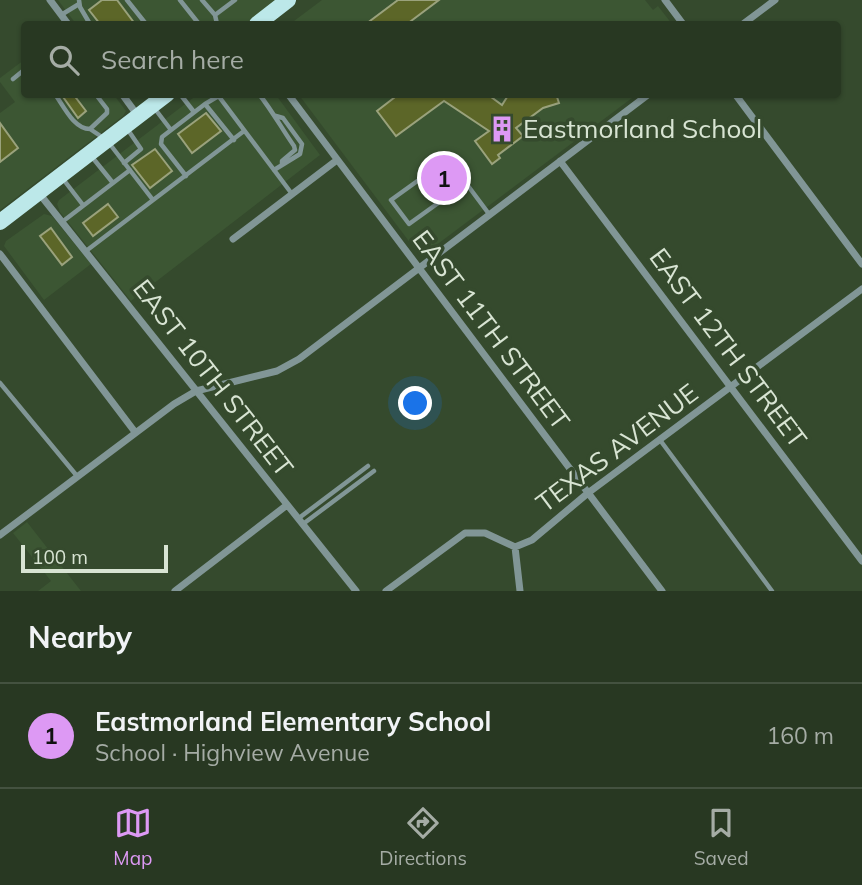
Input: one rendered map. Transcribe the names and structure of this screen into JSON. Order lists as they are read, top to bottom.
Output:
{
  "streets": {
    "street": [
      "EAST 11TH STREET",
      "EAST 12TH STREET",
      "EAST 10TH STREET",
      "TEXAS AVENUE"
    ]
  },
  "crossings": [
    ["EAST 11TH STREET", "TEXAS AVENUE"],
    ["EAST 12TH STREET", "TEXAS AVENUE"]
  ],
  "places": {
    "building": ["Eastmorland School"]
  },
  "scale_bar": "100 m",
  "page": {
    "search": "Search here",
    "pins": "1",
    "scale": "100 m",
    "heading": "Nearby",
    "list": [
      {
        "mark": "1",
        "name": "Eastmorland Elementary School",
        "note": "School · Highview Avenue",
        "value": "160 m"
      }
    ],
    "nav": ["Map", "Directions", "Saved"]
  }
}
